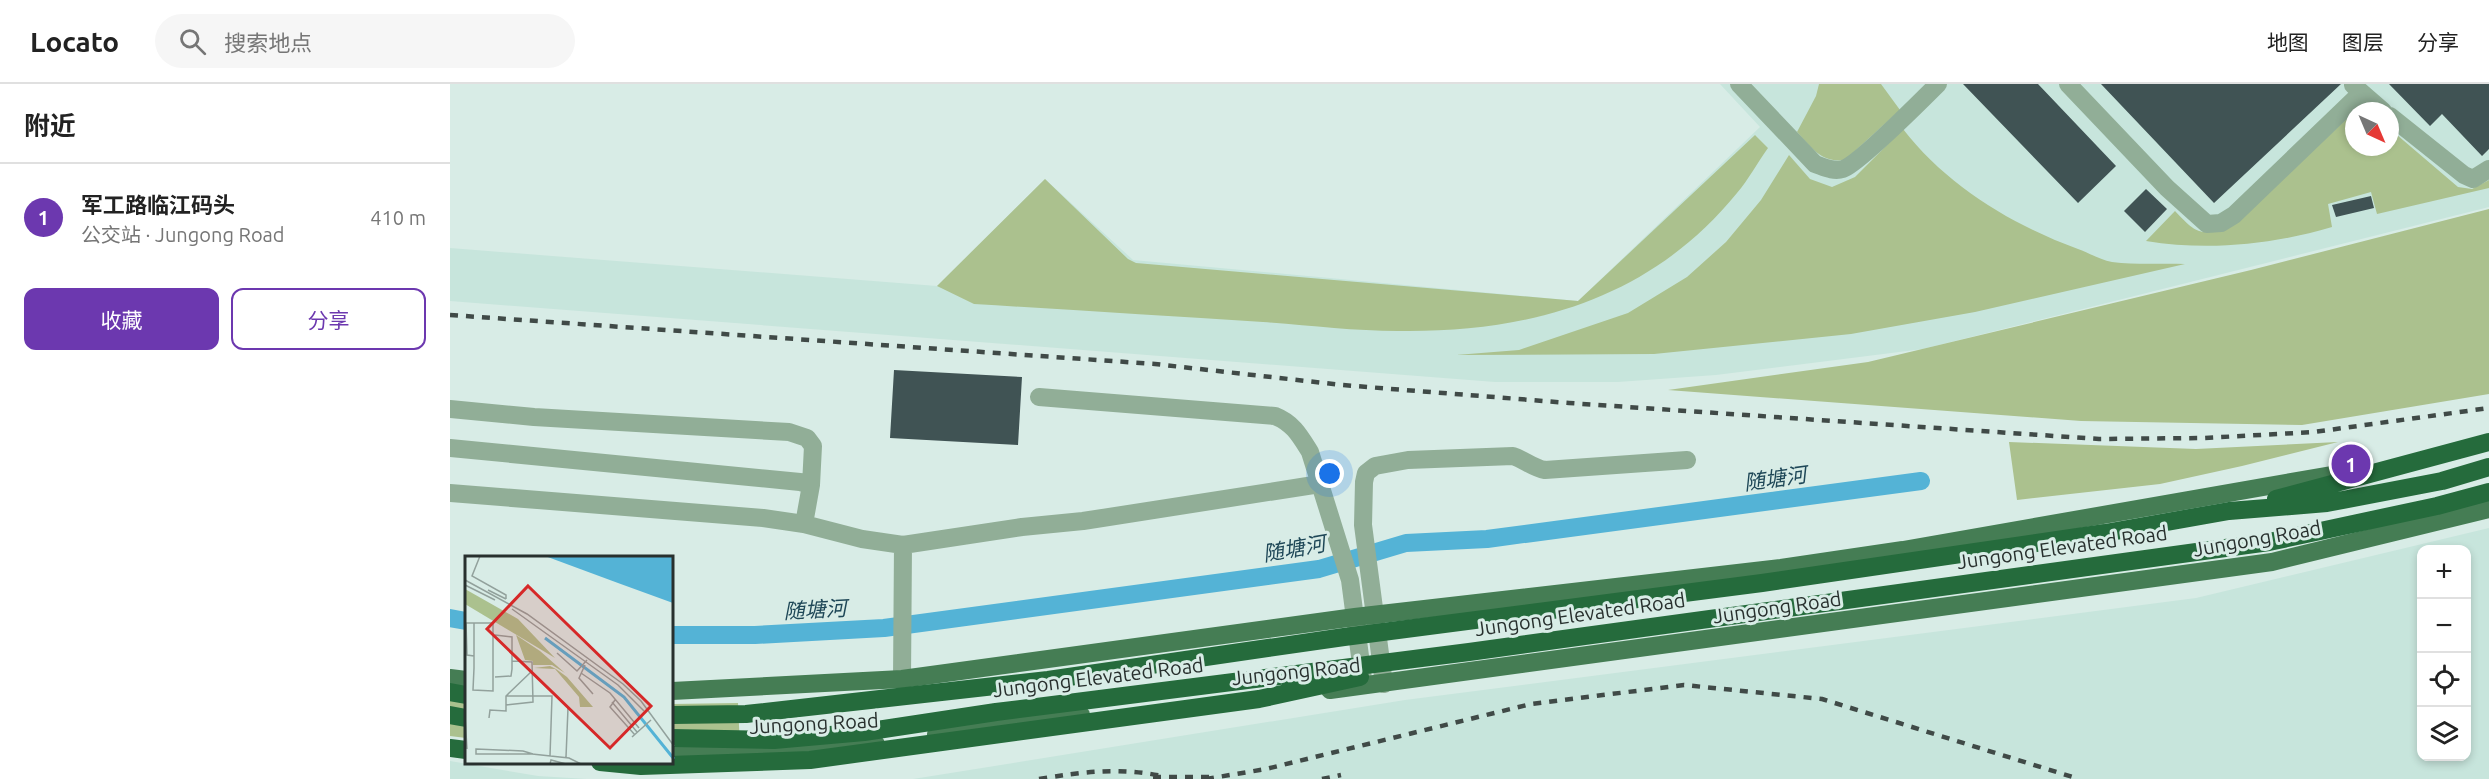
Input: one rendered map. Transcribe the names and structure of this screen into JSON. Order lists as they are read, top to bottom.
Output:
{
  "streets": {
    "highway": ["Jungong Elevated Road"],
    "main road": ["Jungong Road"]
  },
  "water": ["随塘河"],
  "north": "bottom right",
  "page": {
    "header": "Locato",
    "search": "搜索地点",
    "nav": ["地图", "图层", "分享"],
    "heading": "附近",
    "list": [
      {
        "mark": "1",
        "name": "军工路临江码头",
        "note": "公交站 · Jungong Road",
        "value": "410 m"
      }
    ],
    "buttons": ["收藏", "分享"],
    "pins": "1",
    "map_buttons": ["+", "−"]
  }
}
